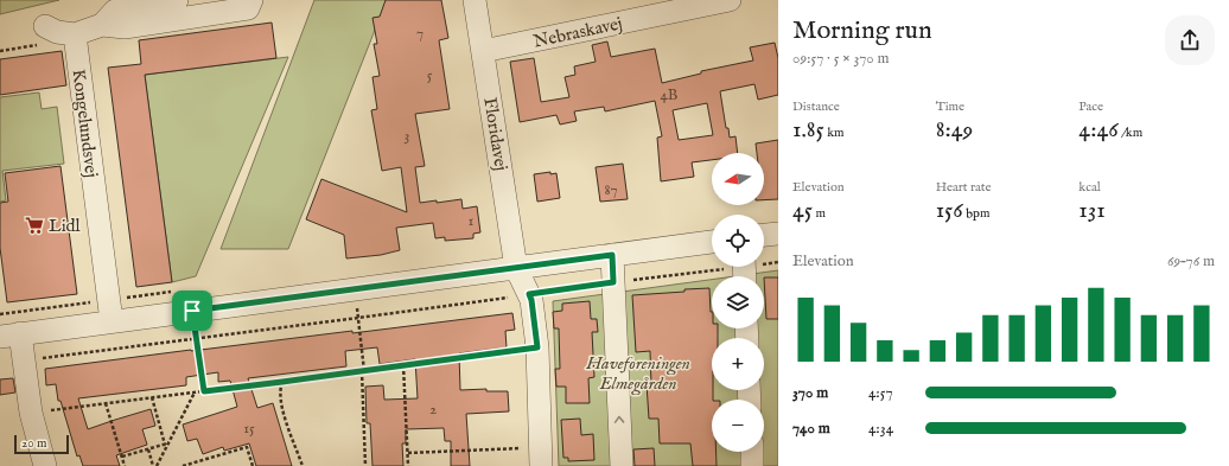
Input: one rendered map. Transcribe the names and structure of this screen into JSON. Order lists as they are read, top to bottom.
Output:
{
  "streets": {
    "street": ["Nebraskavej", "Kongelundsvej", "Floridavej"]
  },
  "crossings": [
    ["Nebraskavej", "Floridavej"]
  ],
  "parks": ["Haveforeningen Elmegården"],
  "places": {
    "supermarket": ["Lidl"]
  },
  "house_numbers": [
    "7",
    "5",
    "4B",
    "3",
    "87",
    "1",
    "2",
    "15"
  ],
  "scale_bar": "20 m",
  "north": "left",
  "page": {
    "heading": ["Morning run", "09:57 · 5 × 370 m"],
    "stats": [
      ["Distance", "1.85 km"],
      ["Time", "8:49"],
      ["Pace", "4:46 /km"],
      ["Elevation", "45 m"],
      ["Heart rate", "156 bpm"],
      ["kcal", "131"]
    ],
    "map_buttons": ["+", "−"],
    "chart": ["Elevation", "69–76 m"],
    "list": [
      {
        "name": "370 m",
        "note": "4:57"
      },
      {
        "name": "740 m",
        "note": "4:34"
      }
    ],
    "scale": "20 m"
  }
}
